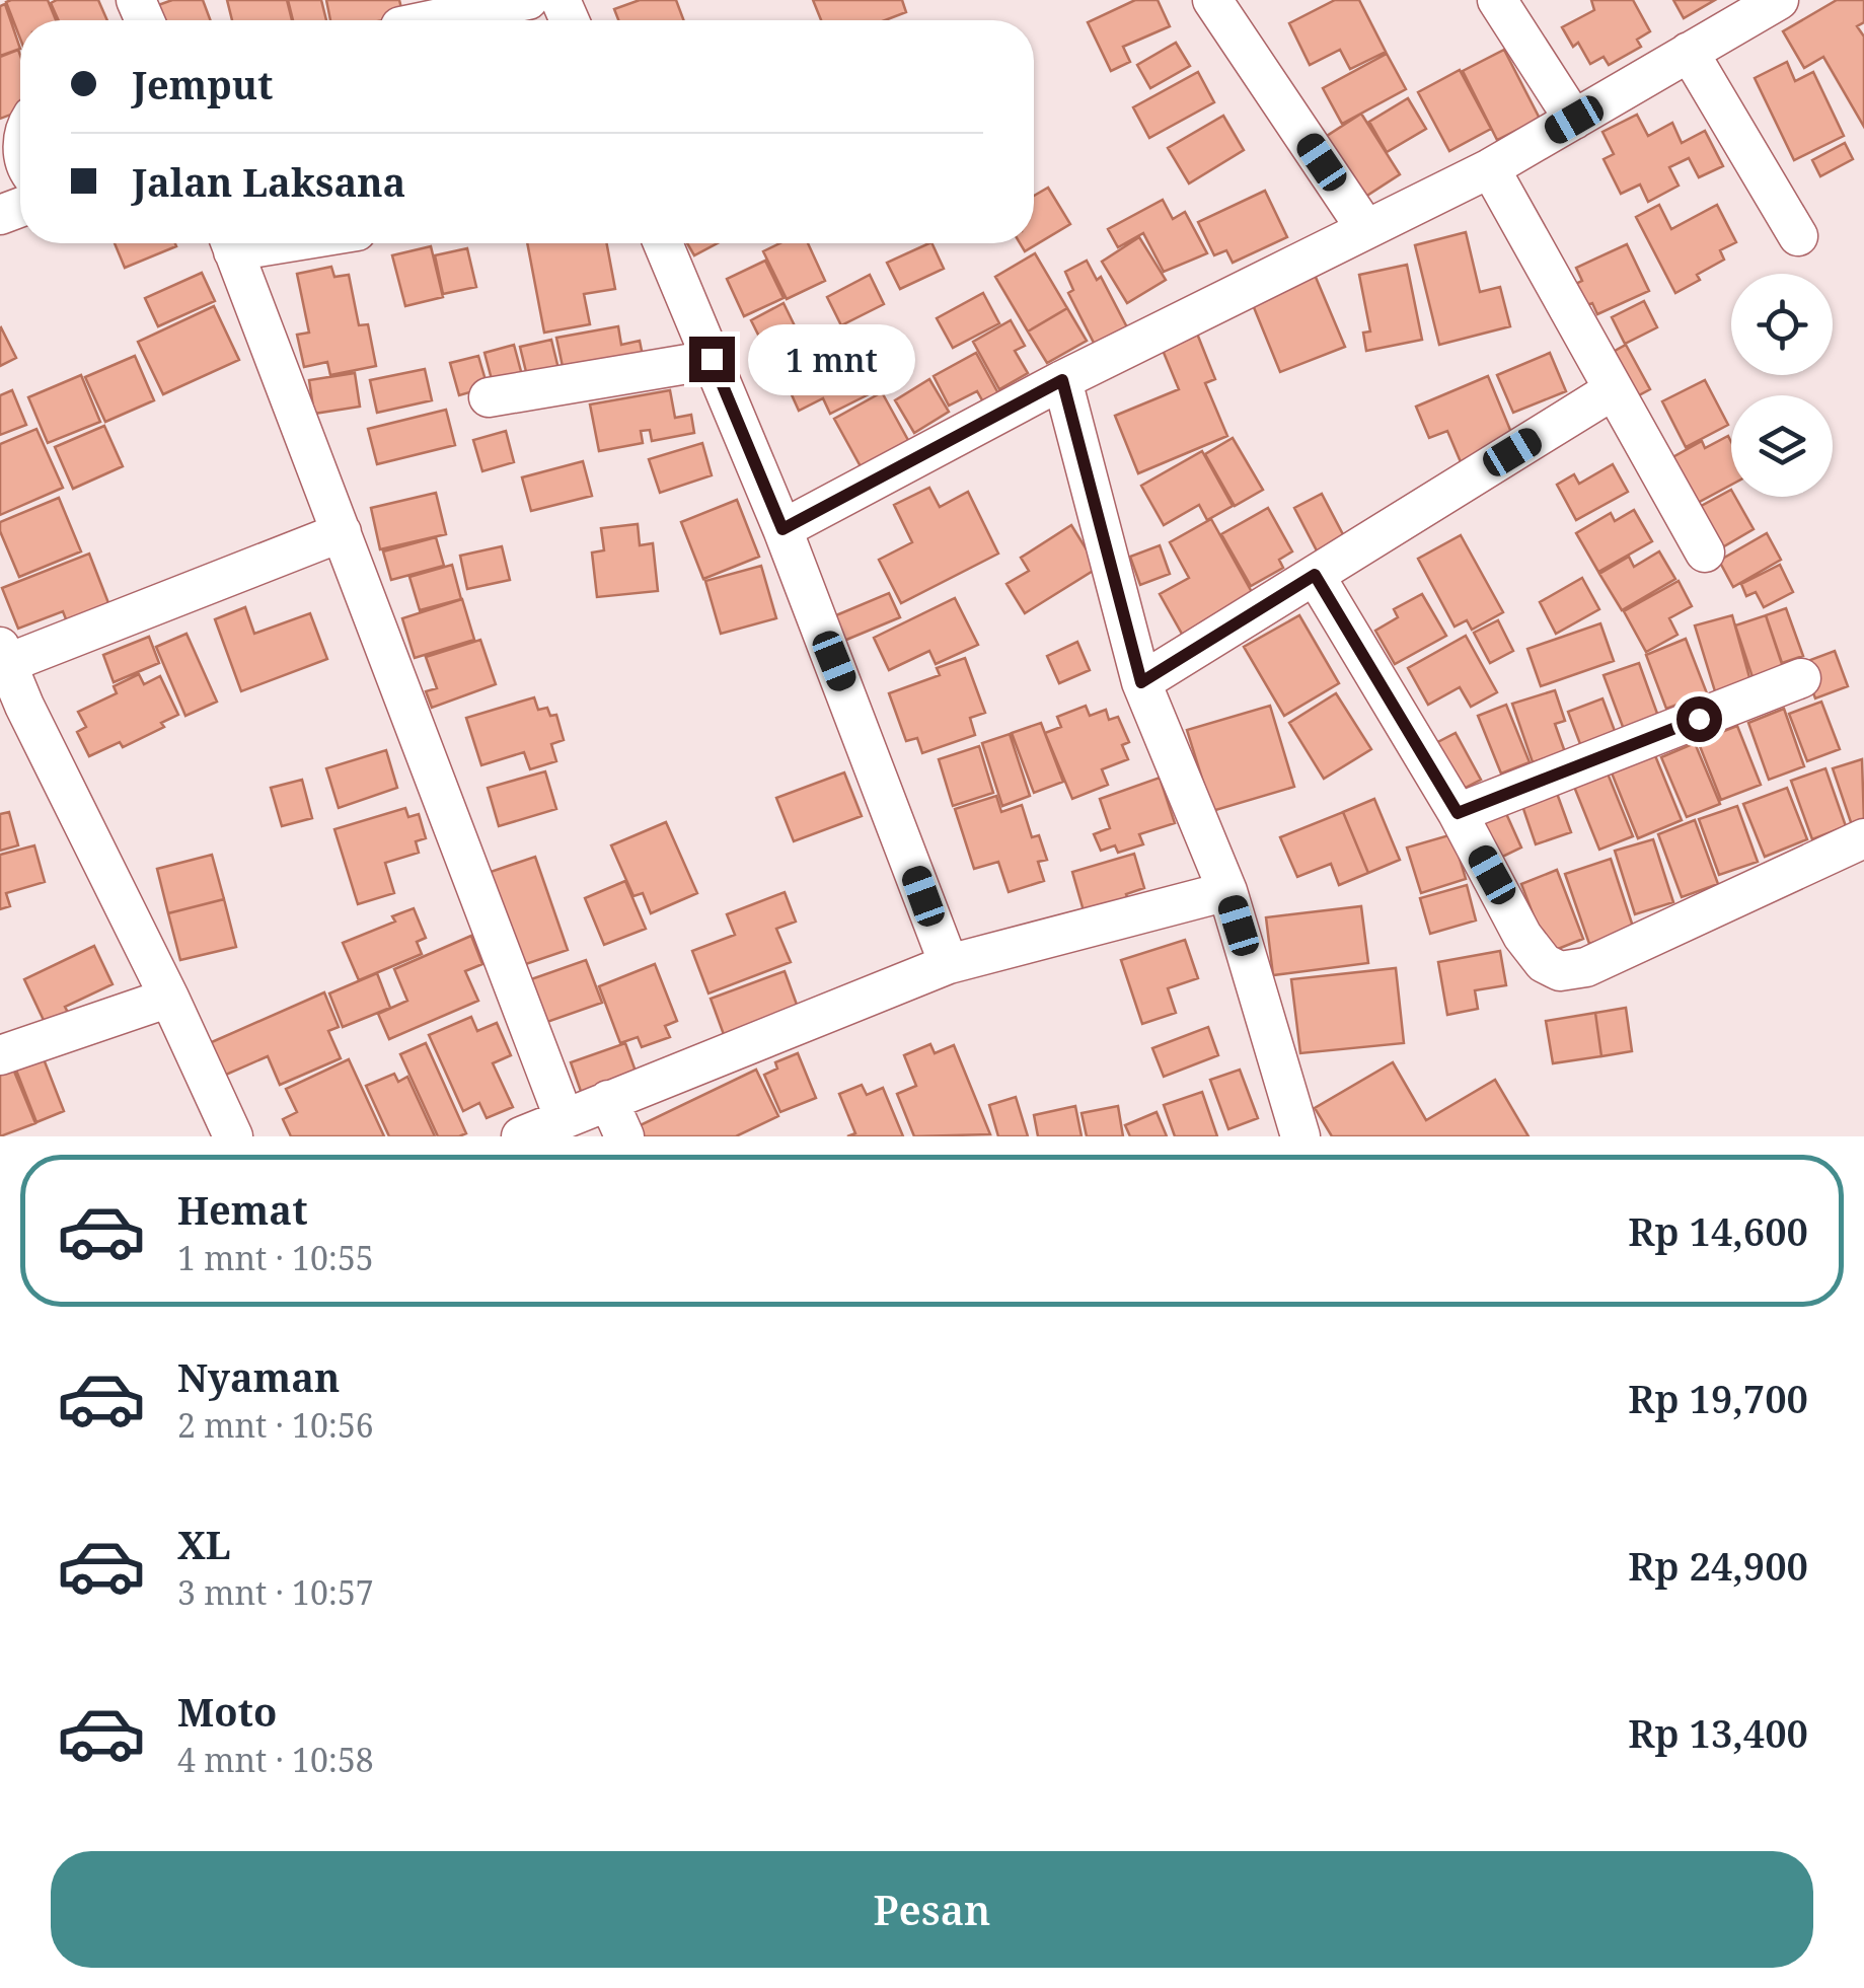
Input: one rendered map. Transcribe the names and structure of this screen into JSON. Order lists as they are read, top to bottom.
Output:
{
  "page": {
    "banner": ["Jemput", "Jalan Laksana"],
    "bubble": "1 mnt",
    "list": [
      {
        "name": "Hemat",
        "note": "1 mnt · 10:55",
        "value": "Rp 14,600"
      },
      {
        "name": "Nyaman",
        "note": "2 mnt · 10:56",
        "value": "Rp 19,700"
      },
      {
        "name": "XL",
        "note": "3 mnt · 10:57",
        "value": "Rp 24,900"
      },
      {
        "name": "Moto",
        "note": "4 mnt · 10:58",
        "value": "Rp 13,400"
      }
    ],
    "buttons": "Pesan"
  }
}
